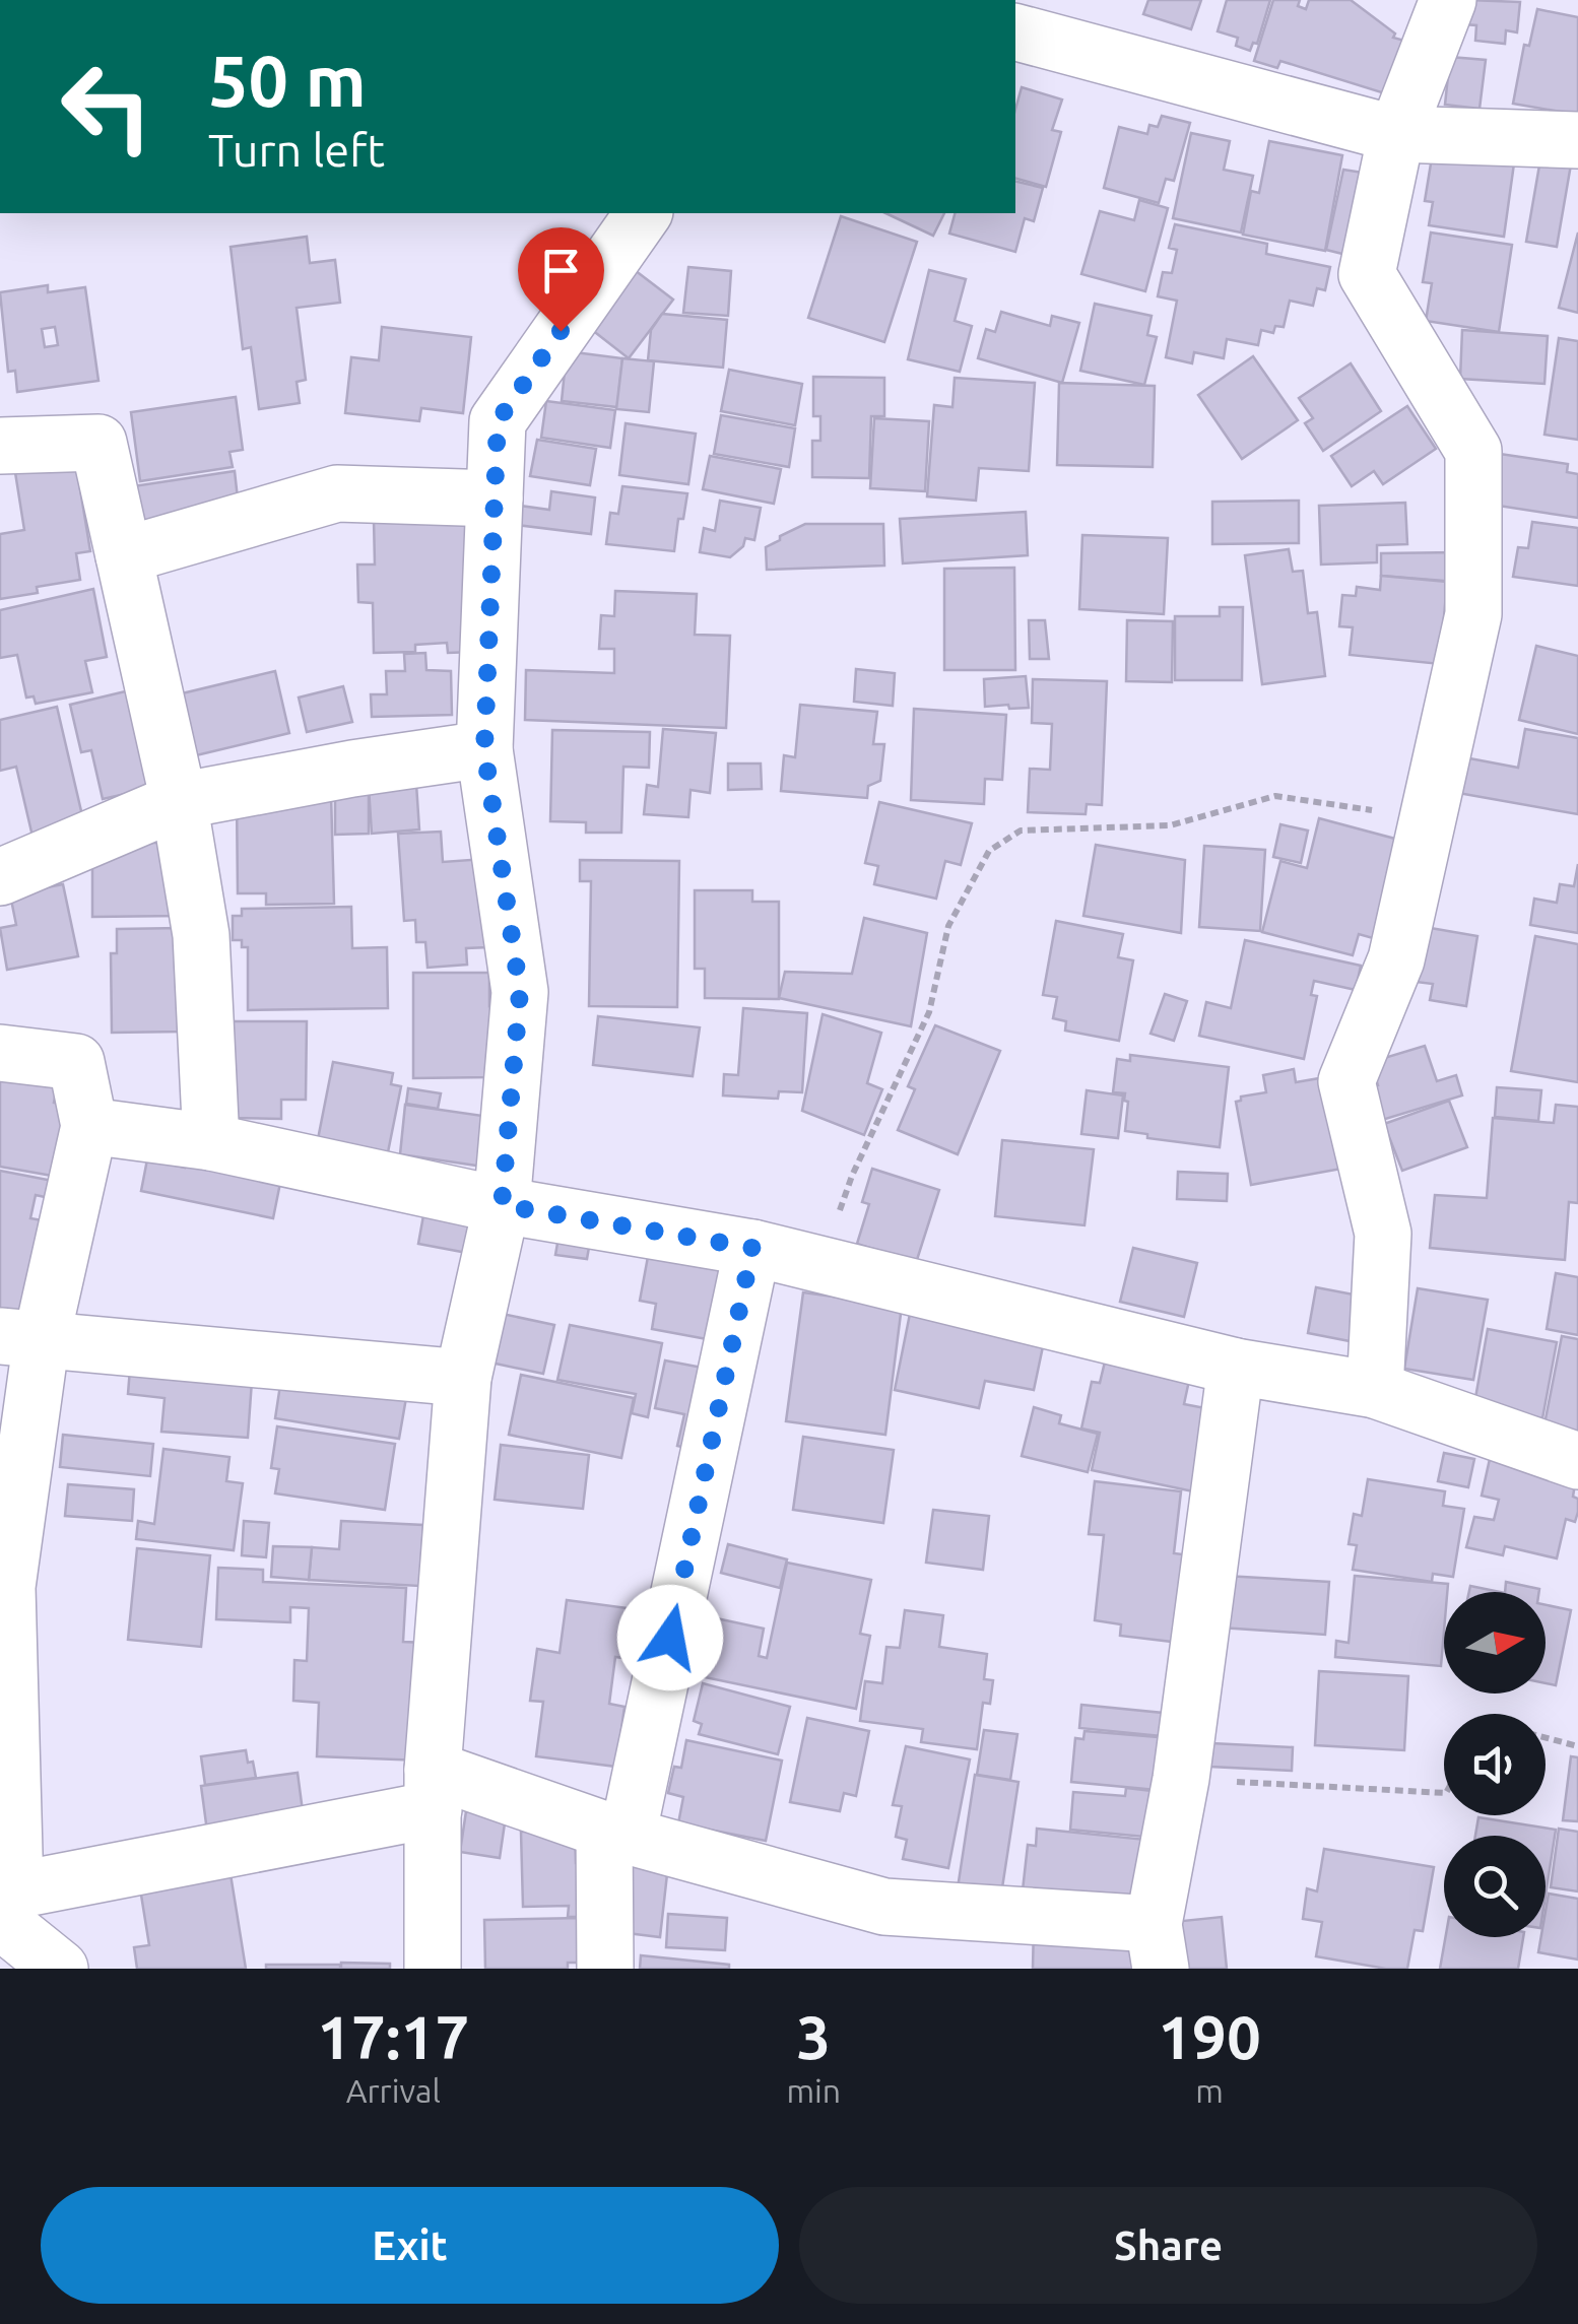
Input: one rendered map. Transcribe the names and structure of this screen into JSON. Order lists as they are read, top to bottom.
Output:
{
  "north": "right",
  "page": {
    "turn": ["50 m", "Turn left"],
    "eta": [
      "17:17",
      "Arrival",
      "3",
      "min",
      "190",
      "m"
    ],
    "buttons": ["Exit", "Share"]
  }
}
